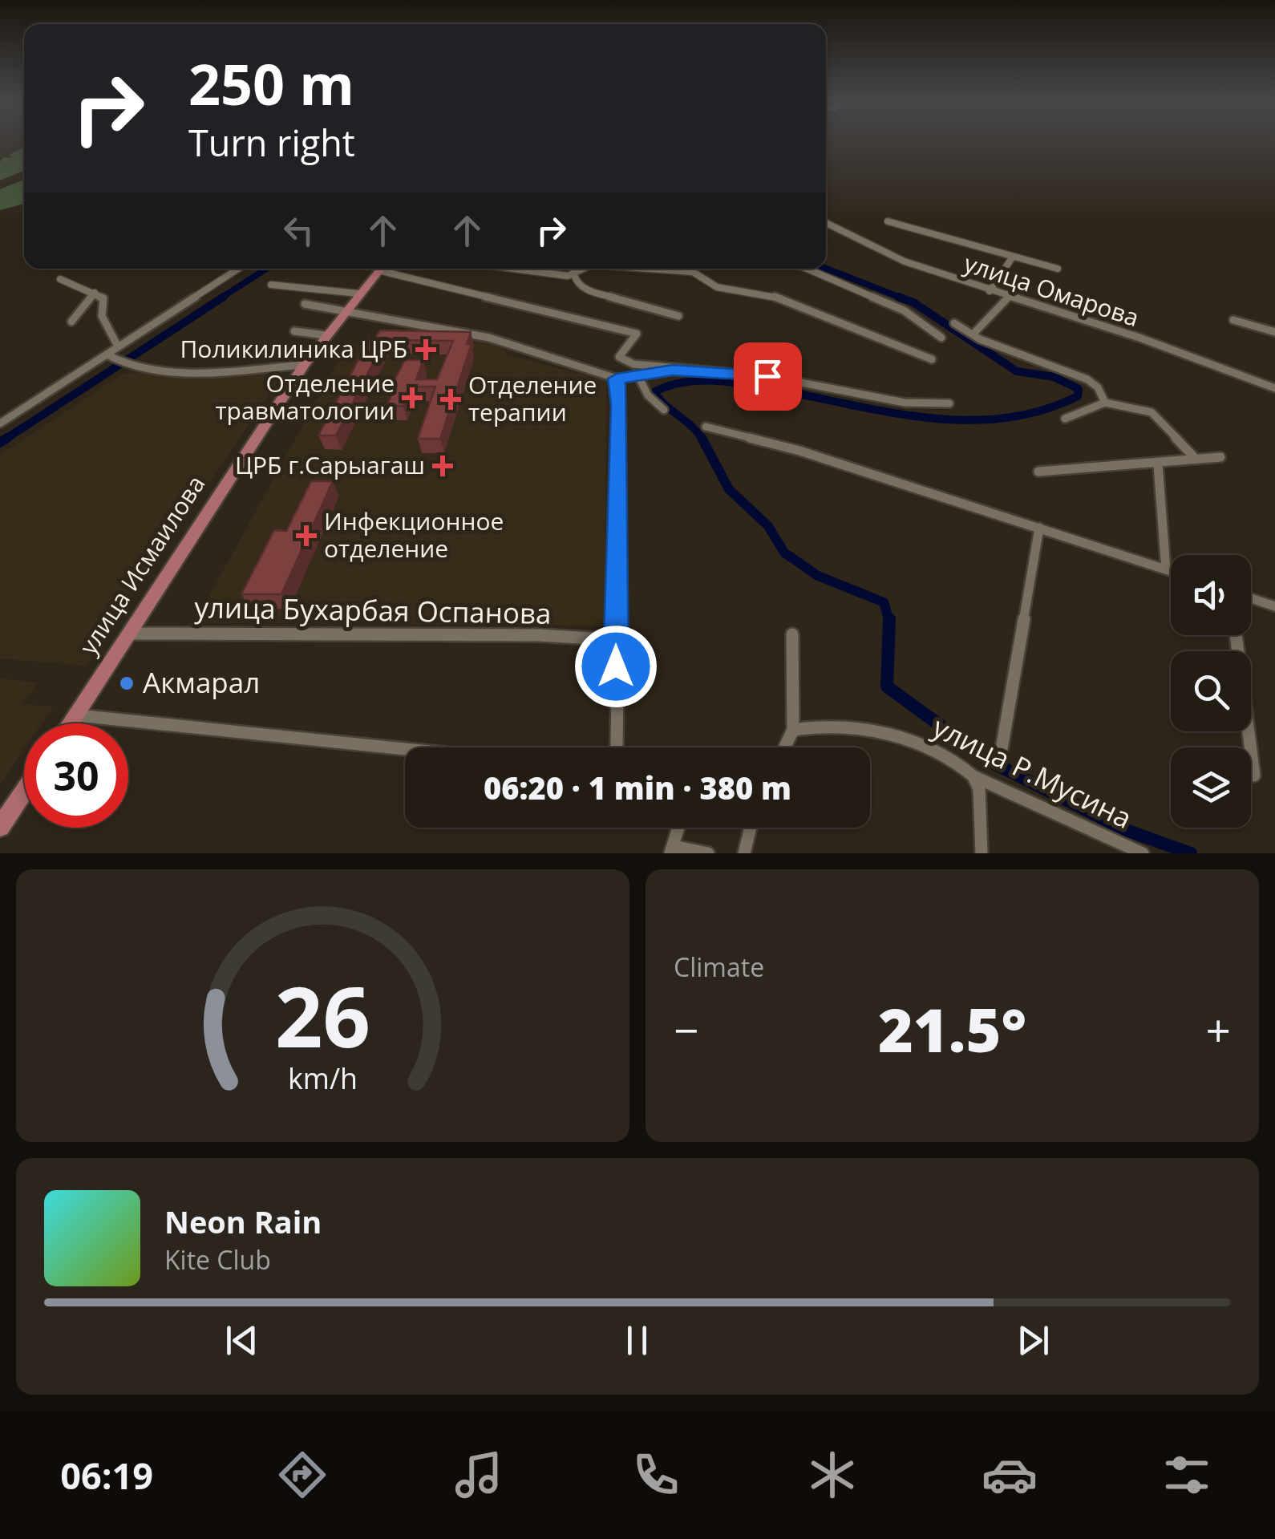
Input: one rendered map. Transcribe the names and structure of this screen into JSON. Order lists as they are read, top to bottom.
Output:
{
  "streets": {
    "main road": ["улица Исмаилова"],
    "street": ["улица Омарова", "улица Бухарбая Оспанова", "улица Р.Мусина"]
  },
  "crossings": [
    ["улица Исмаилова", "улица Бухарбая Оспанова"]
  ],
  "places": {
    "health": [
      "Поликилиника ЦРБ",
      "Отделение травматологии",
      "Отделение терапии",
      "ЦРБ г.Сарыагаш",
      "Инфекционное отделение"
    ],
    "other": ["Акмарал"]
  },
  "page": {
    "turn": ["250 m", "Turn right"],
    "limit": "30",
    "trip": "06:20 · 1 min · 380 m",
    "tile": "Climate",
    "heat": ["−", "21.5°", "+"],
    "song": ["Neon Rain", "Kite Club"],
    "tabs": "06:19",
    "gauge": ["26", "km/h"]
  }
}
